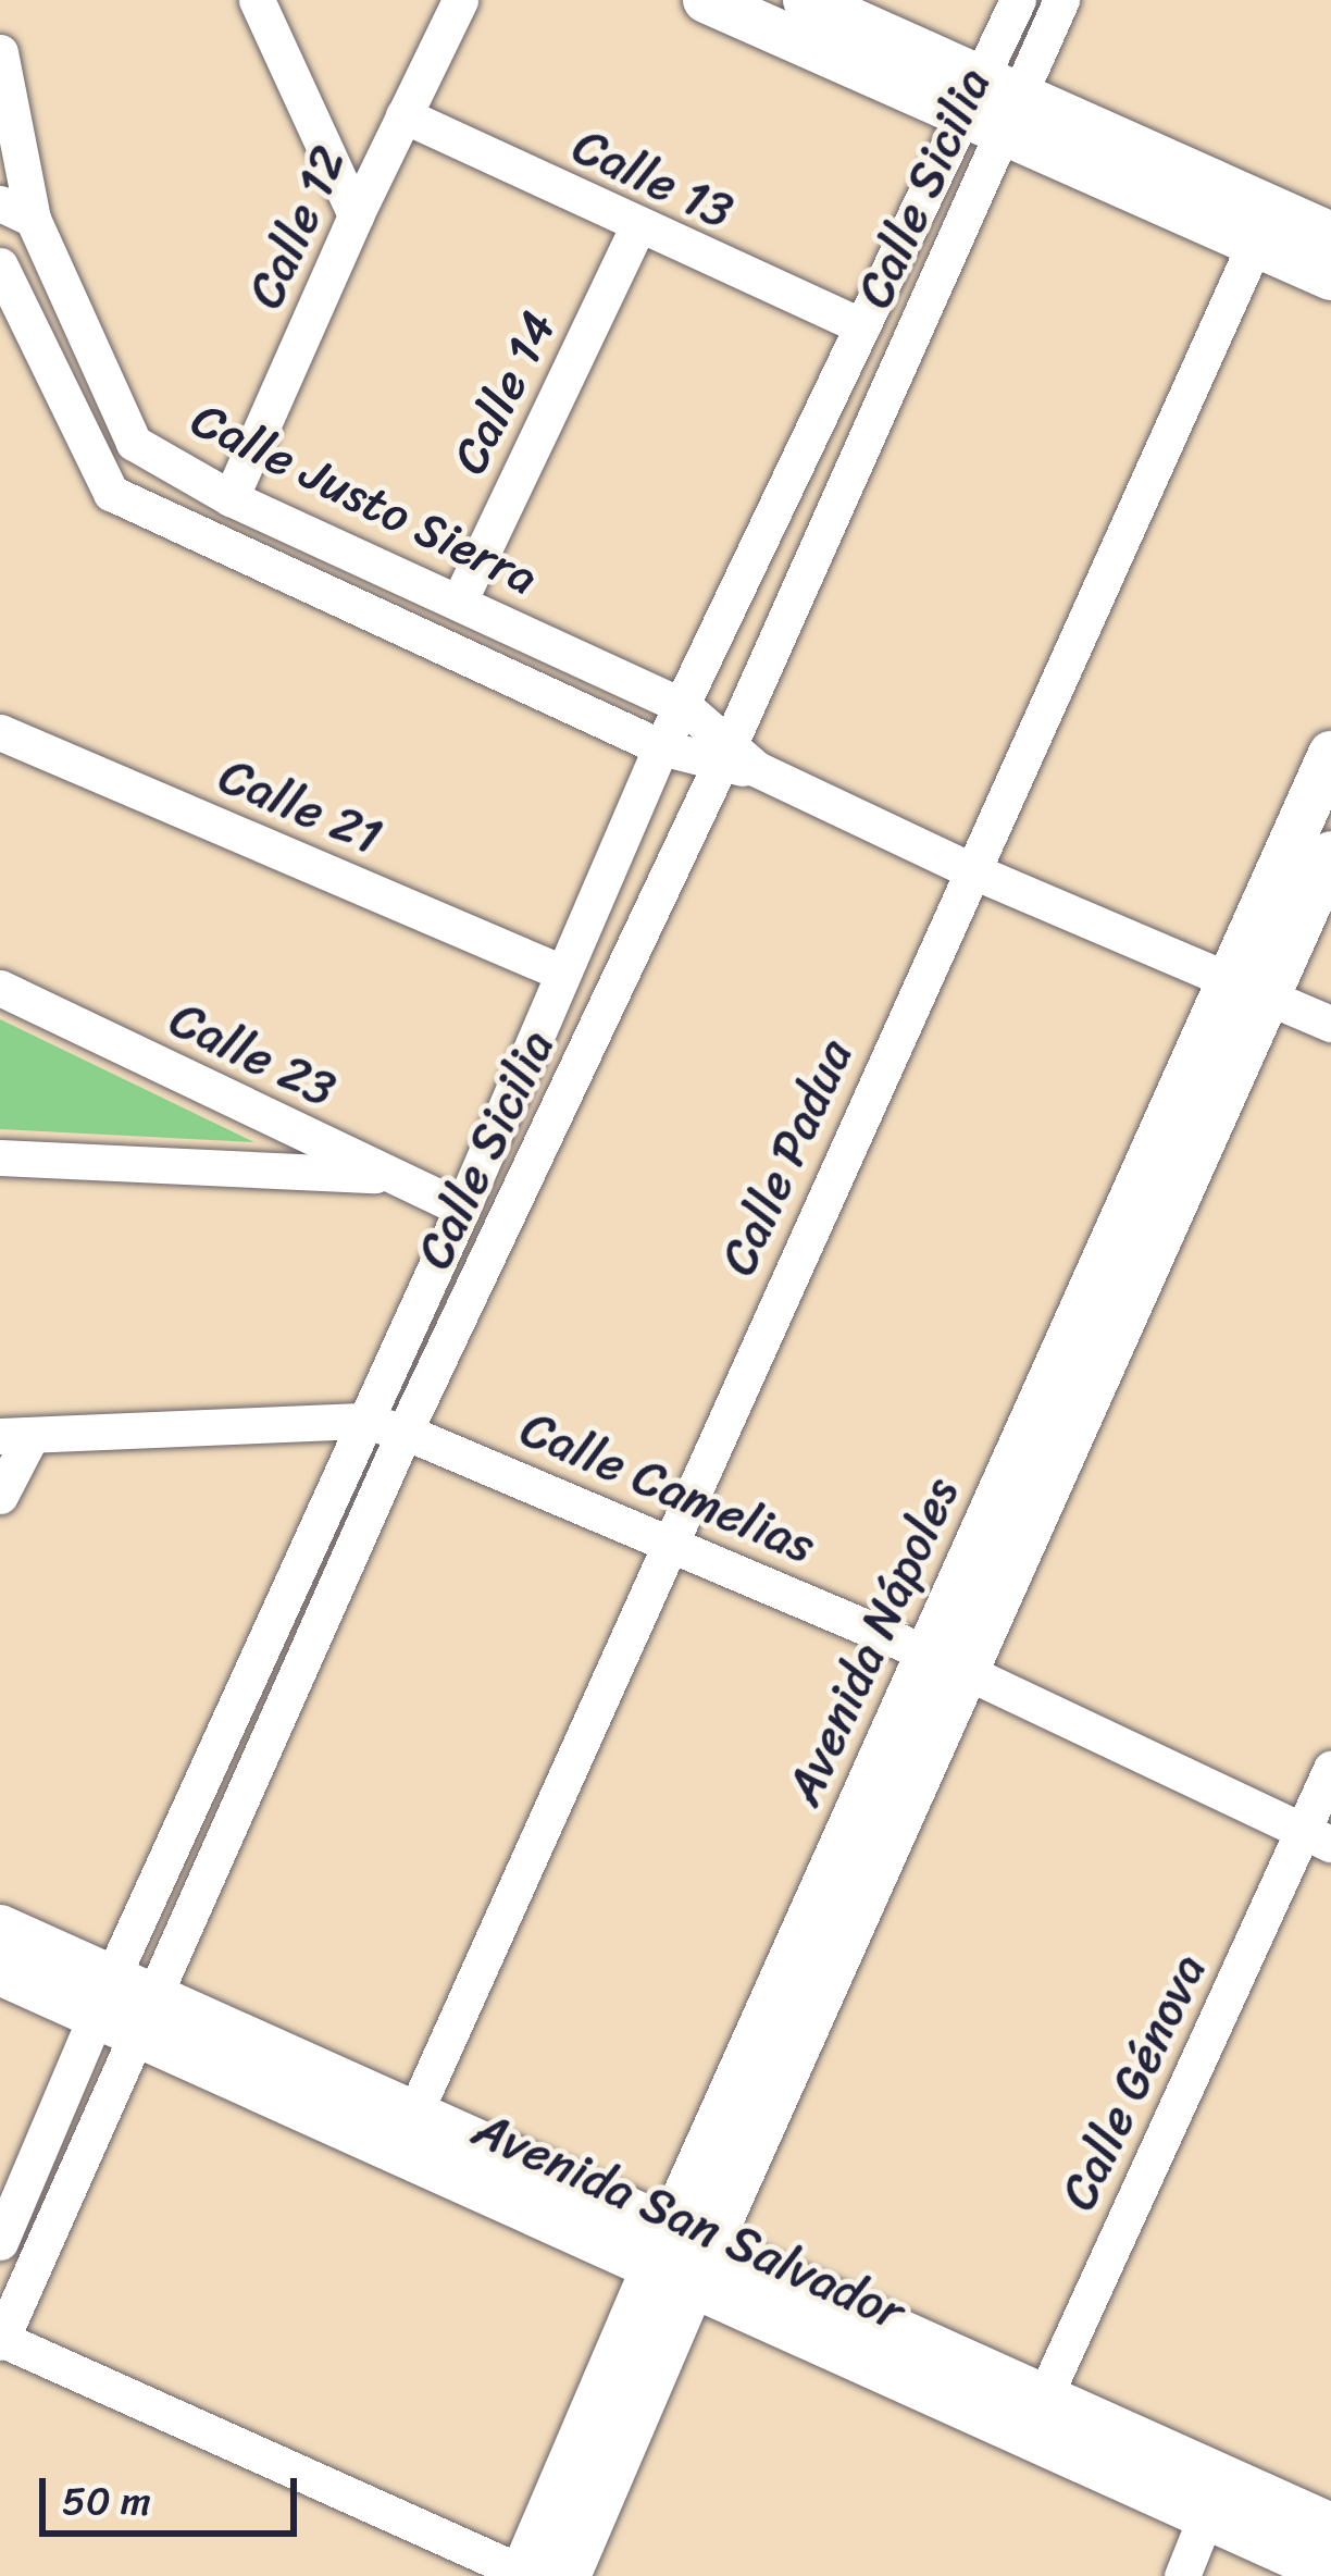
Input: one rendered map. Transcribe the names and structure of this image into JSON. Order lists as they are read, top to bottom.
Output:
{
  "streets": {
    "main road": ["Avenida Nápoles", "Avenida San Salvador"],
    "street": [
      "Calle 13",
      "Calle Sicilia",
      "Calle 12",
      "Calle 14",
      "Calle Justo Sierra",
      "Calle 21",
      "Calle 23",
      "Calle Padua",
      "Calle Camelias",
      "Calle Génova"
    ]
  },
  "crossings": [
    ["Calle 13", "Calle Sicilia"],
    ["Calle 13", "Calle 12"],
    ["Calle 13", "Calle 14"],
    ["Calle Sicilia", "Calle Justo Sierra"],
    ["Calle Sicilia", "Calle 21"],
    ["Calle Sicilia", "Calle 23"],
    ["Calle Sicilia", "Calle Camelias"],
    ["Calle Sicilia", "Avenida San Salvador"],
    ["Calle 12", "Calle Justo Sierra"],
    ["Calle 14", "Calle Justo Sierra"],
    ["Calle Padua", "Calle Camelias"],
    ["Calle Padua", "Avenida San Salvador"],
    ["Calle Camelias", "Avenida Nápoles"],
    ["Calle Camelias", "Calle Génova"],
    ["Avenida Nápoles", "Avenida San Salvador"],
    ["Calle Génova", "Avenida San Salvador"]
  ],
  "scale_bar": "50 m"
}
